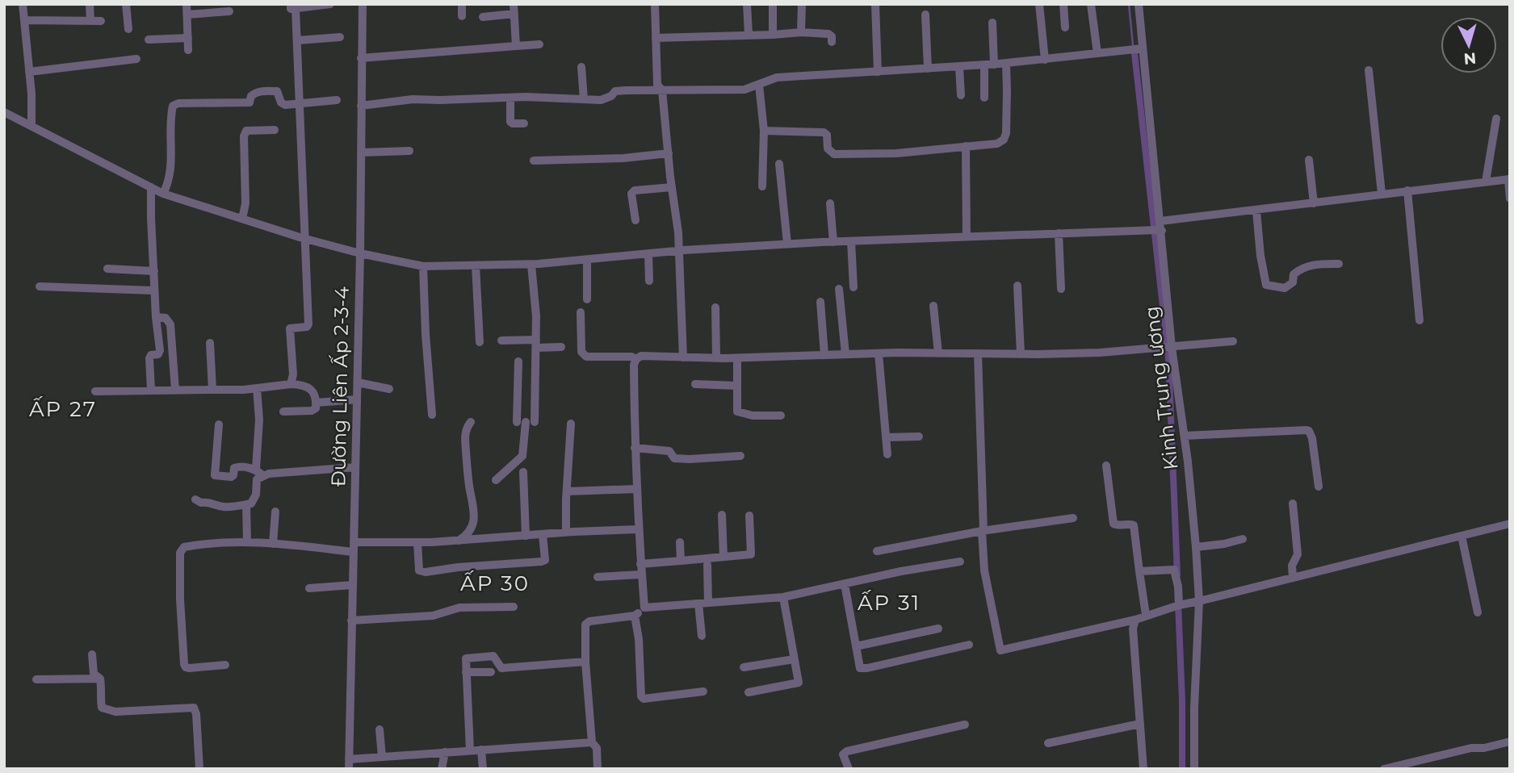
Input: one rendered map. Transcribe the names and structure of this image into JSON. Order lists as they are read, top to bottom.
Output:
{
  "streets": {
    "street": ["Đường Liên Ấp 2-3-4", "Kinh Trung ương"]
  },
  "districts": ["ẤP 27", "ẤP 30", "ẤP 31"],
  "north": "bottom"
}
